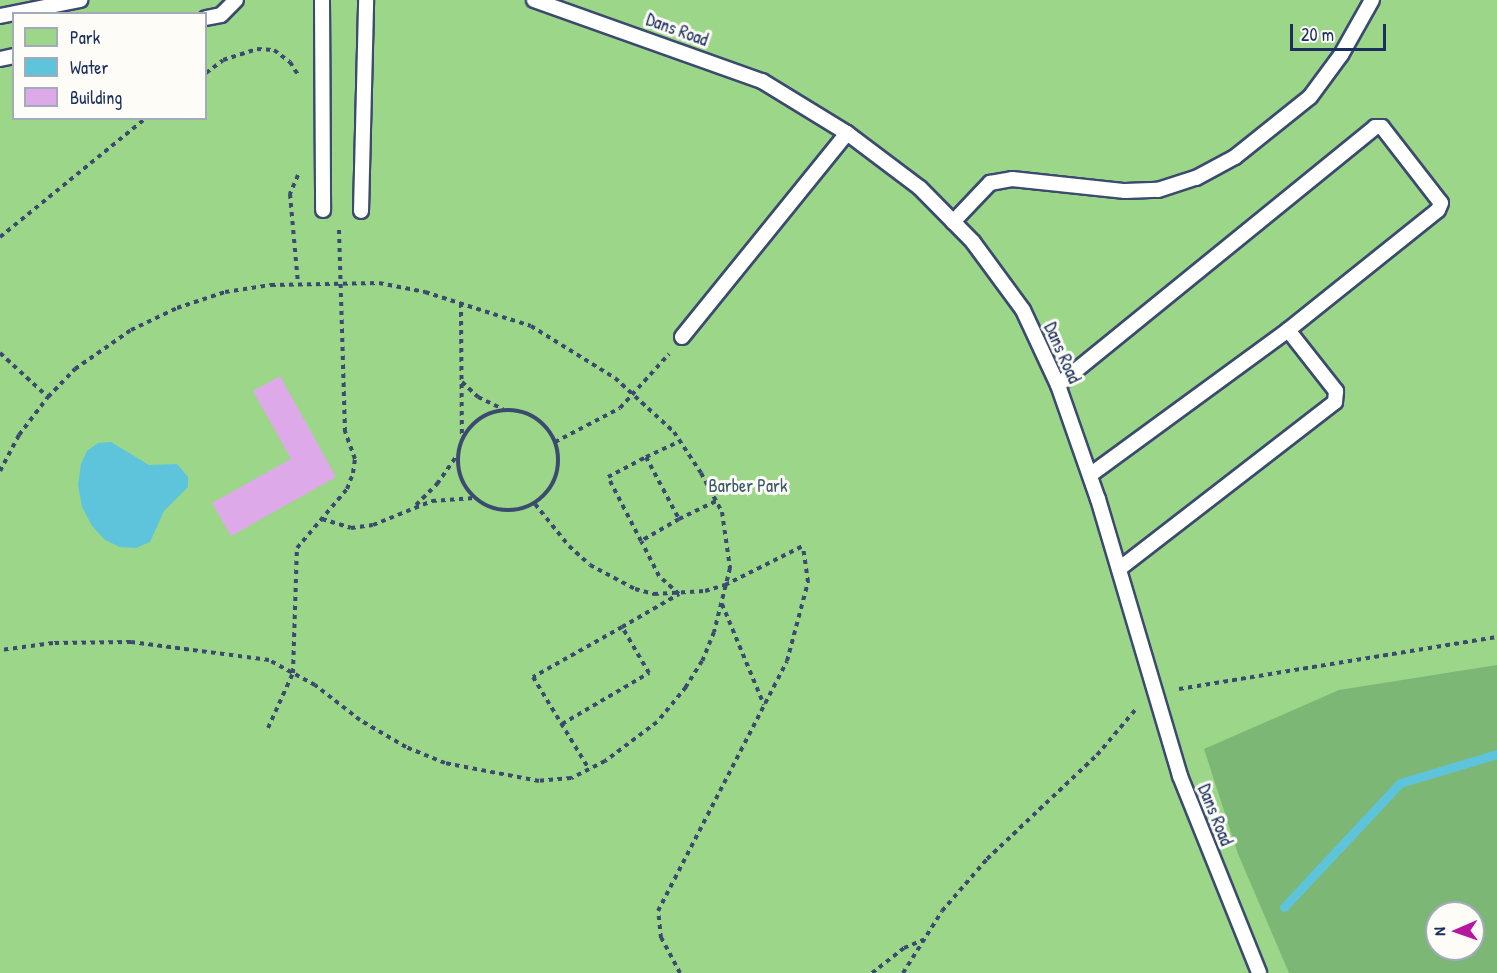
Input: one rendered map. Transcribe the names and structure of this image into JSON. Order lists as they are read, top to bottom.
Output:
{
  "streets": {
    "lane": ["Dans Road"]
  },
  "parks": ["Barber Park"],
  "legend": ["Park", "Water", "Building"],
  "scale_bar": "20 m",
  "north": "left"
}
